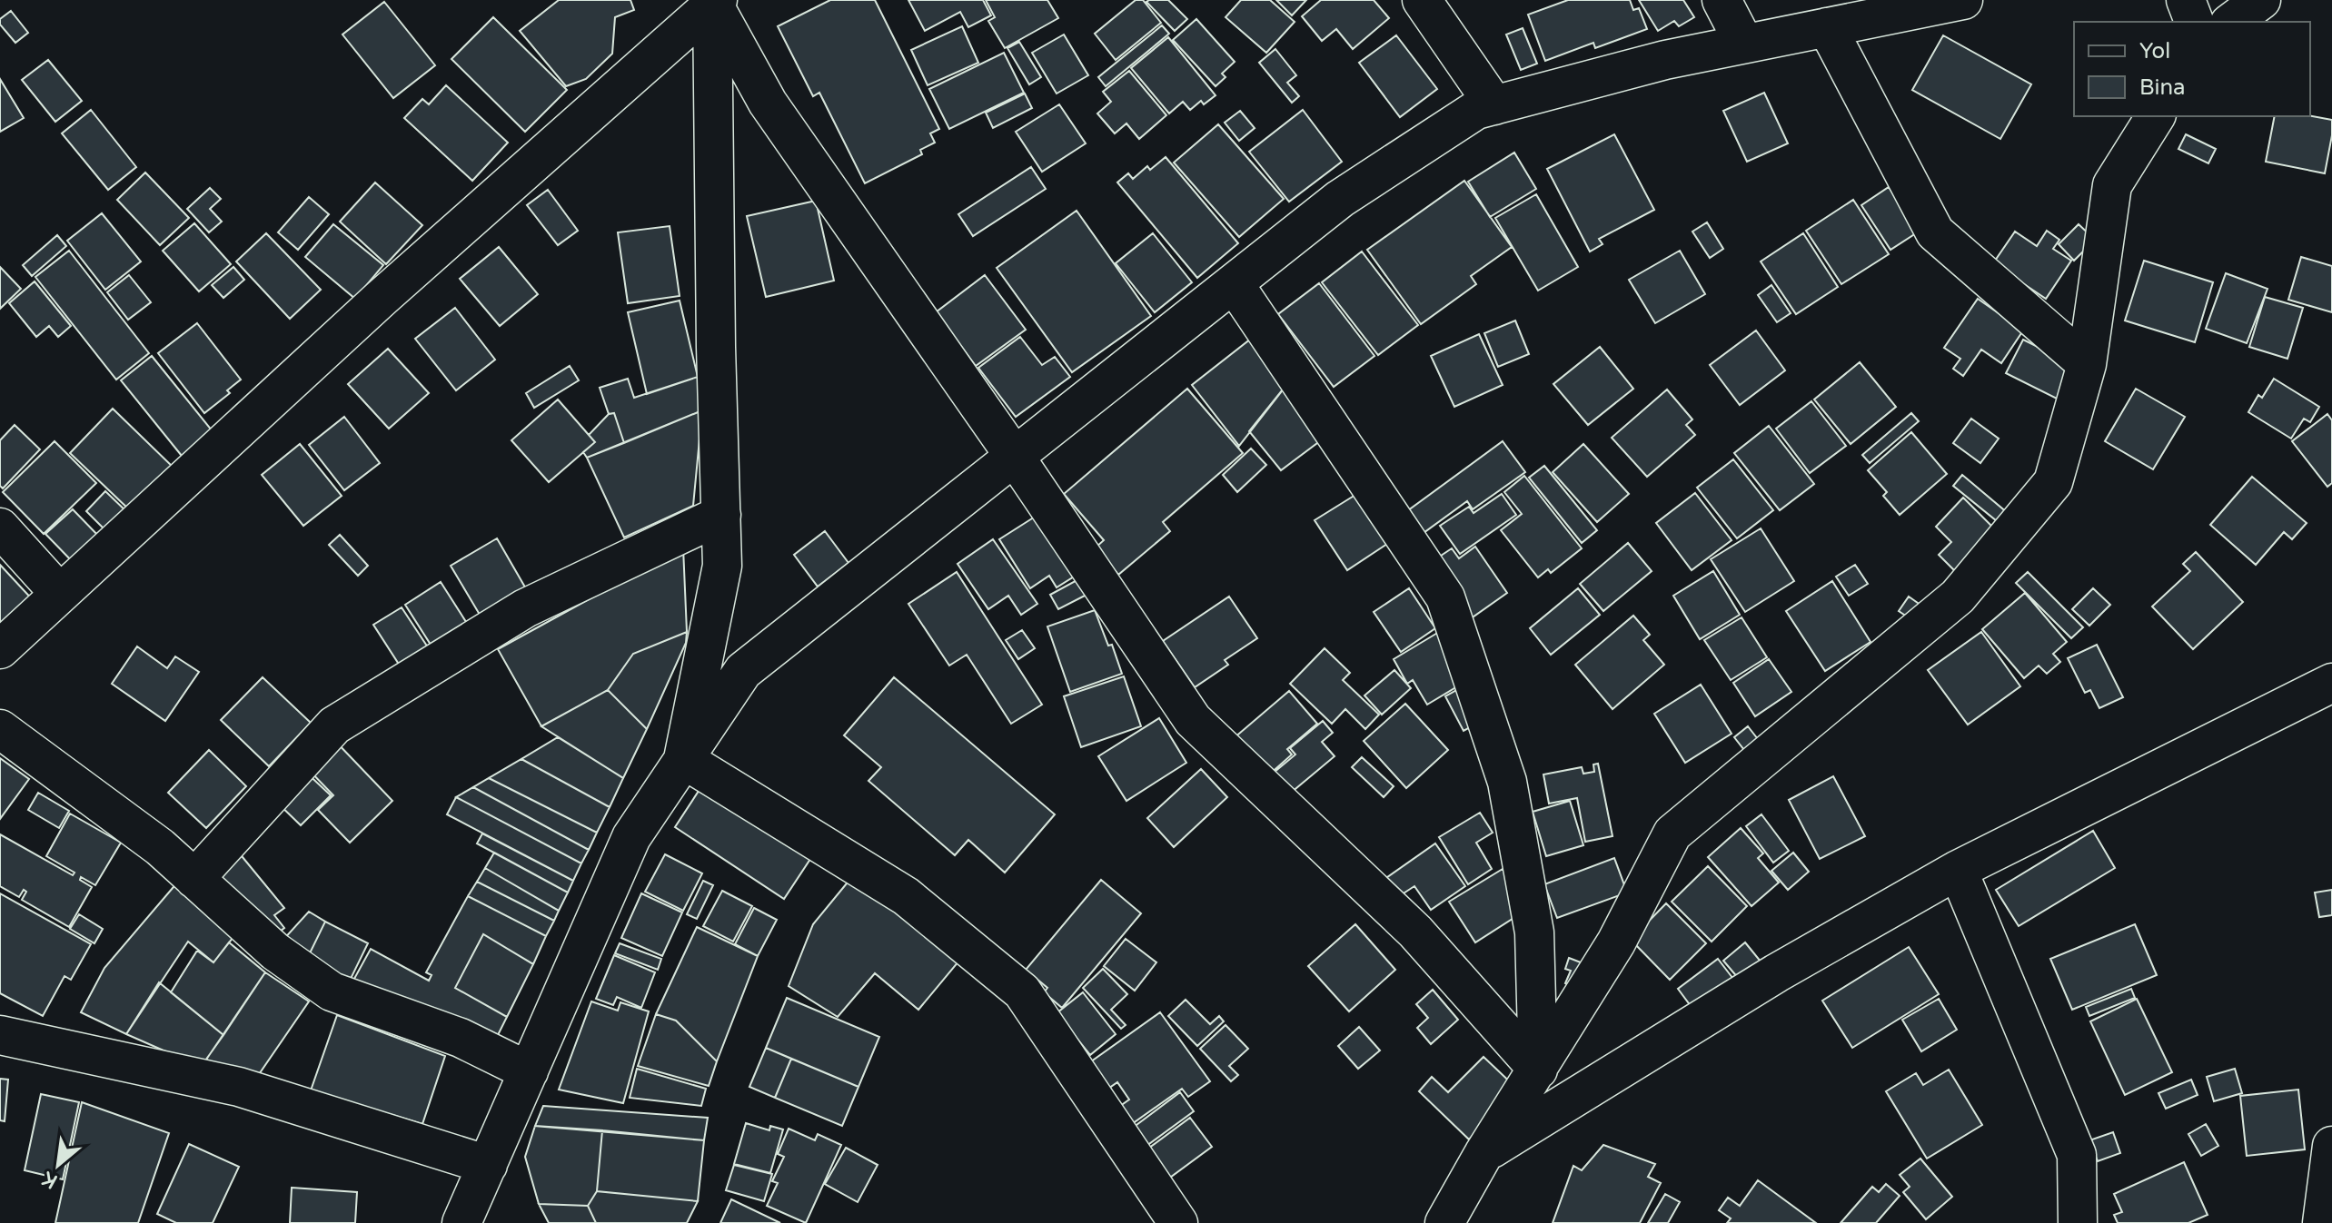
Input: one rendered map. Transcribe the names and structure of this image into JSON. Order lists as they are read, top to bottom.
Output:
{
  "legend": ["Yol", "Bina"],
  "north": "bottom left"
}
